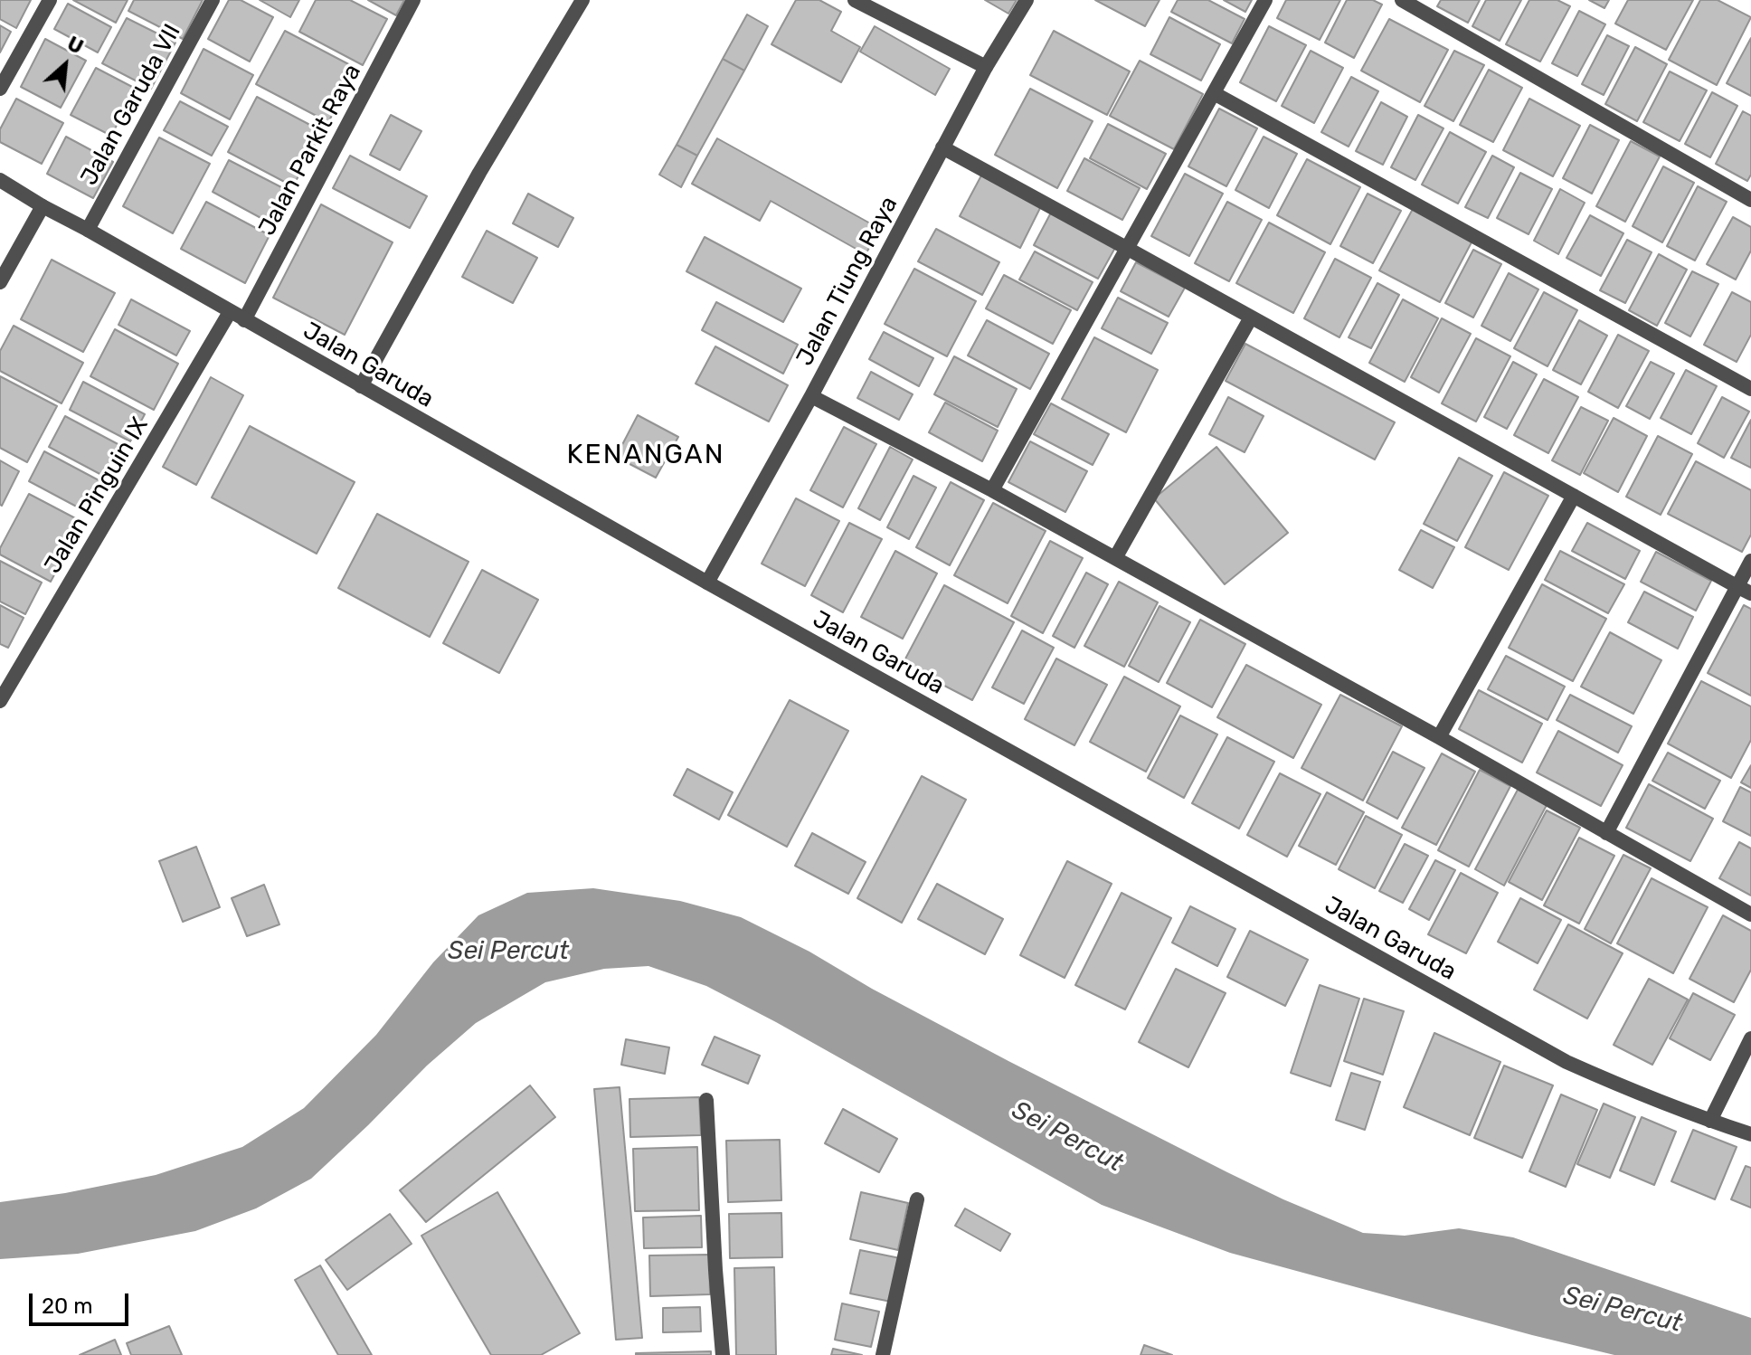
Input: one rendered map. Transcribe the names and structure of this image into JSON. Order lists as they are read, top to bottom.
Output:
{
  "streets": {
    "street": [
      "Jalan Garuda VII",
      "Jalan Parkit Raya",
      "Jalan Tiung Raya",
      "Jalan Garuda",
      "Jalan Pinguin IX"
    ]
  },
  "crossings": [
    ["Jalan Garuda VII", "Jalan Garuda"],
    ["Jalan Parkit Raya", "Jalan Garuda"],
    ["Jalan Tiung Raya", "Jalan Garuda"],
    ["Jalan Garuda", "Jalan Pinguin IX"]
  ],
  "districts": ["KENANGAN"],
  "water": ["Sei Percut"],
  "scale_bar": "20 m",
  "north": "top right"
}
